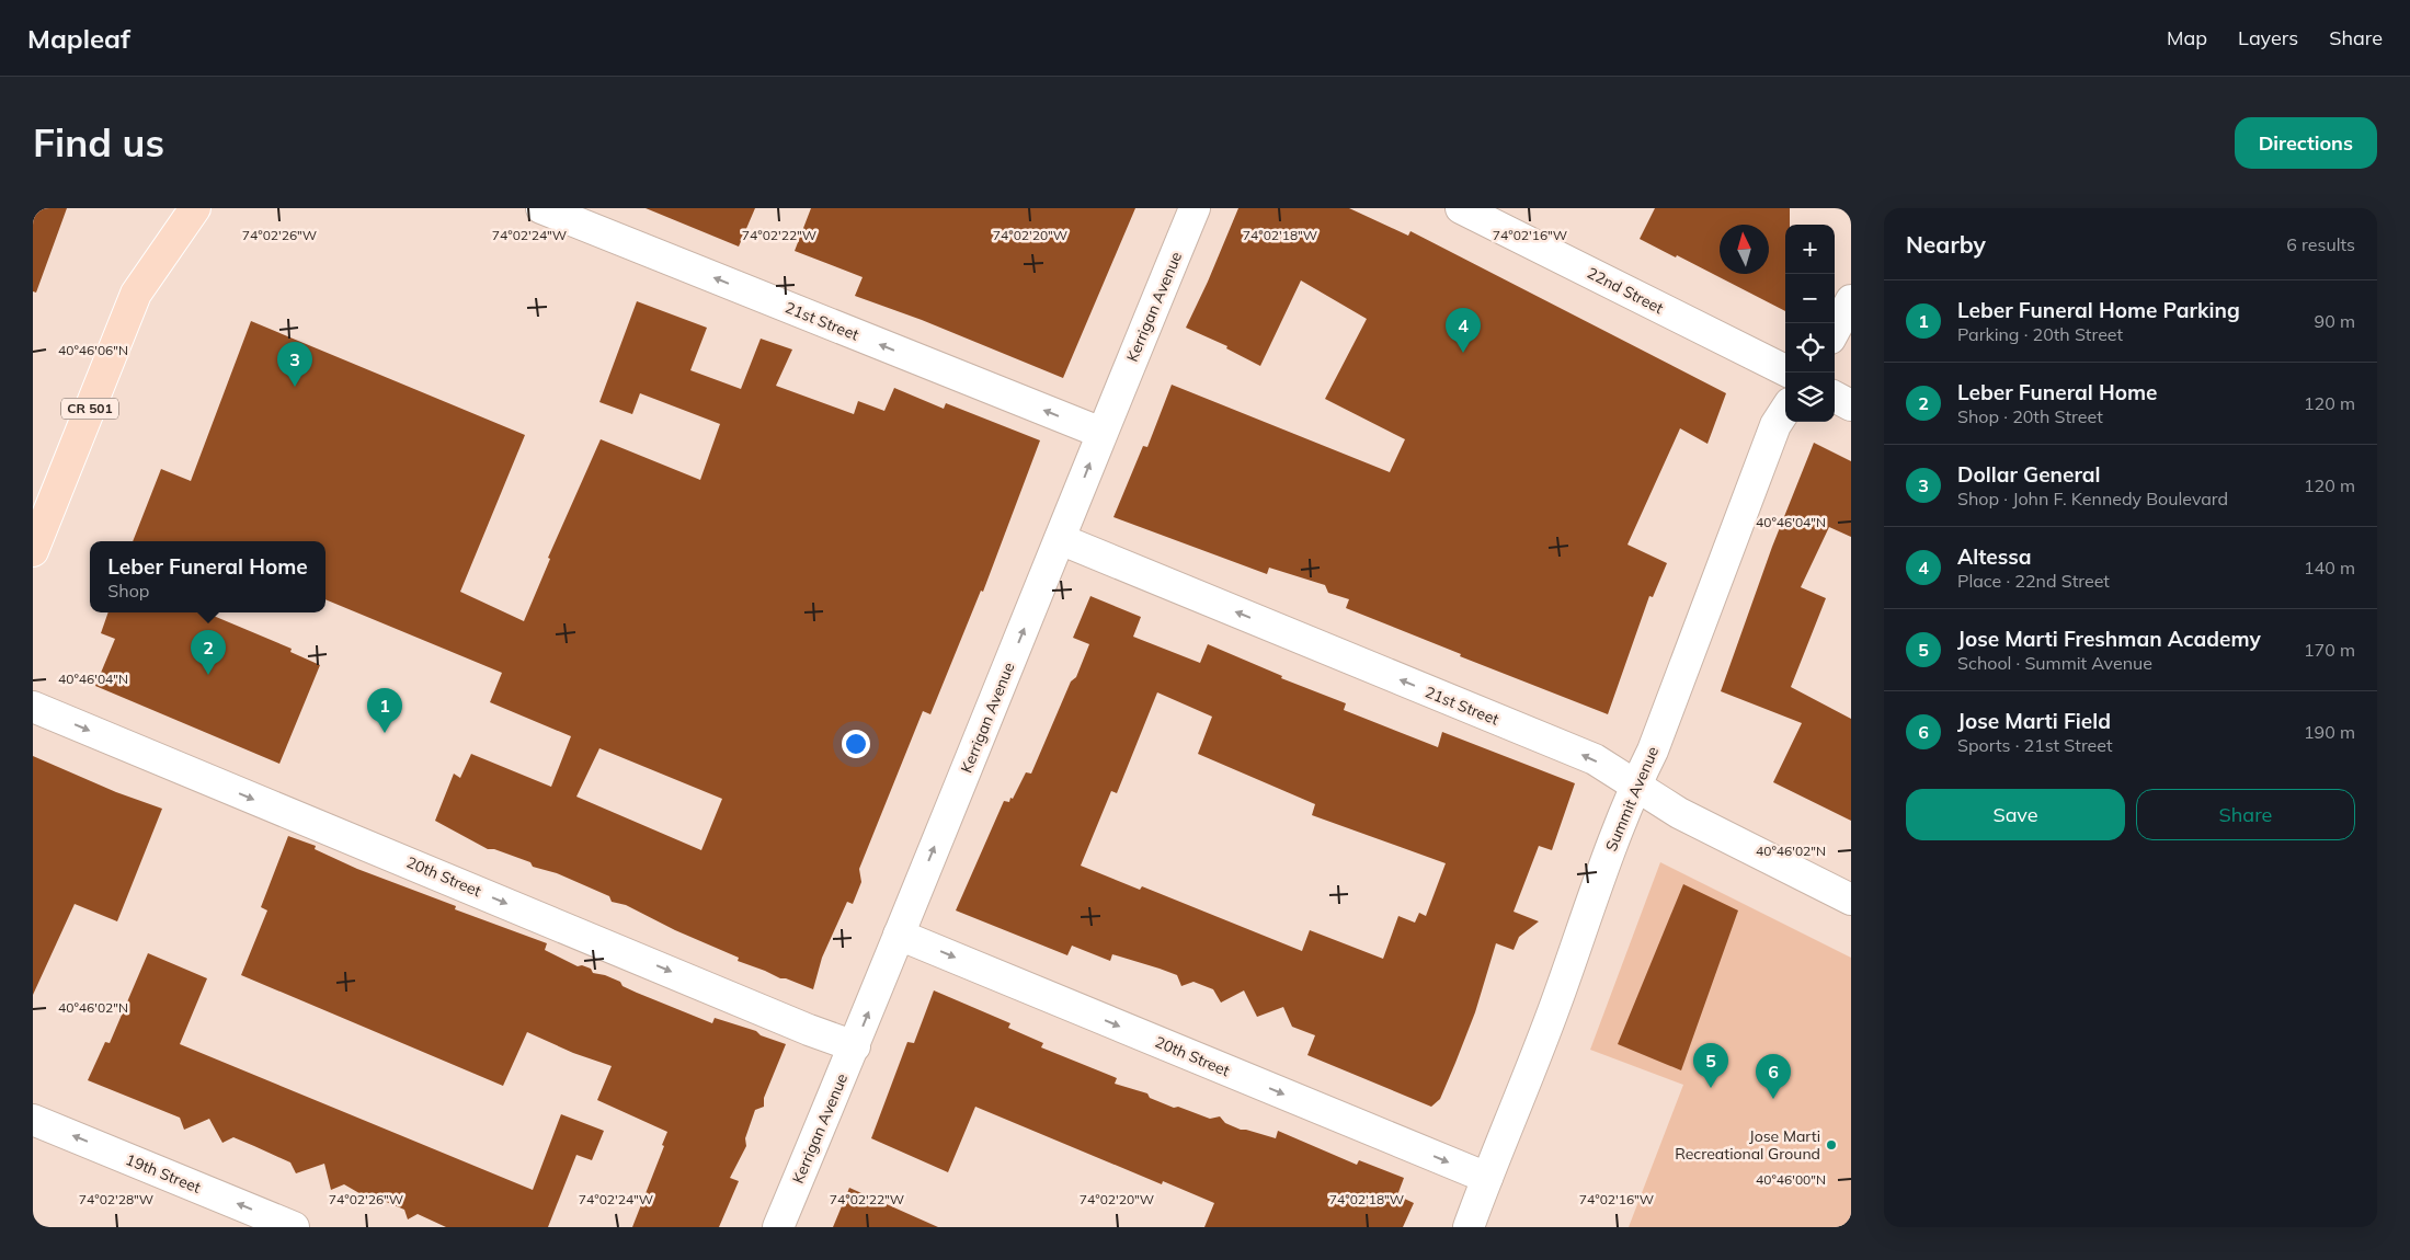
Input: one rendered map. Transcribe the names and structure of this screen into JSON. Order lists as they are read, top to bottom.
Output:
{
  "streets": {
    "main road": ["CR 501"],
    "street": [
      "22nd Street",
      "Kerrigan Avenue",
      "21st Street",
      "Summit Avenue",
      "20th Street",
      "19th Street"
    ]
  },
  "crossings": [
    ["Kerrigan Avenue", "21st Street"],
    ["Kerrigan Avenue", "20th Street"],
    ["21st Street", "Summit Avenue"],
    ["Summit Avenue", "20th Street"]
  ],
  "one_way": [
    "Kerrigan Avenue",
    "21st Street",
    "20th Street",
    "19th Street"
  ],
  "places": ["Jose Marti Recreational Ground"],
  "north": "top",
  "page": {
    "header": "Mapleaf",
    "nav": ["Map", "Layers", "Share"],
    "buttons": [
      "Directions",
      ["Save", "Share"]
    ],
    "title": "Find us",
    "heading": ["Nearby", "6 results"],
    "map_buttons": ["+", "−"],
    "list": [
      {
        "mark": "1",
        "name": "Leber Funeral Home Parking",
        "note": "Parking · 20th Street",
        "value": "90 m"
      },
      {
        "mark": "2",
        "name": "Leber Funeral Home",
        "note": "Shop · 20th Street",
        "value": "120 m"
      },
      {
        "mark": "3",
        "name": "Dollar General",
        "note": "Shop · John F. Kennedy Boulevard",
        "value": "120 m"
      },
      {
        "mark": "4",
        "name": "Altessa",
        "note": "Place · 22nd Street",
        "value": "140 m"
      },
      {
        "mark": "5",
        "name": "Jose Marti Freshman Academy",
        "note": "School · Summit Avenue",
        "value": "170 m"
      },
      {
        "mark": "6",
        "name": "Jose Marti Field",
        "note": "Sports · 21st Street",
        "value": "190 m"
      }
    ],
    "pins": [
      "4",
      "3",
      "2",
      "1",
      "5",
      "6"
    ],
    "popup": ["Leber Funeral Home", "Shop"]
  },
  "coordinates": [
    "74°02'26\"W",
    "74°02'24\"W",
    "74°02'22\"W",
    "74°02'20\"W",
    "74°02'18\"W",
    "74°02'16\"W",
    "40°46'06\"N",
    "40°46'04\"N",
    "40°46'02\"N",
    "40°46'00\"N",
    "74°02'28\"W"
  ]
}
